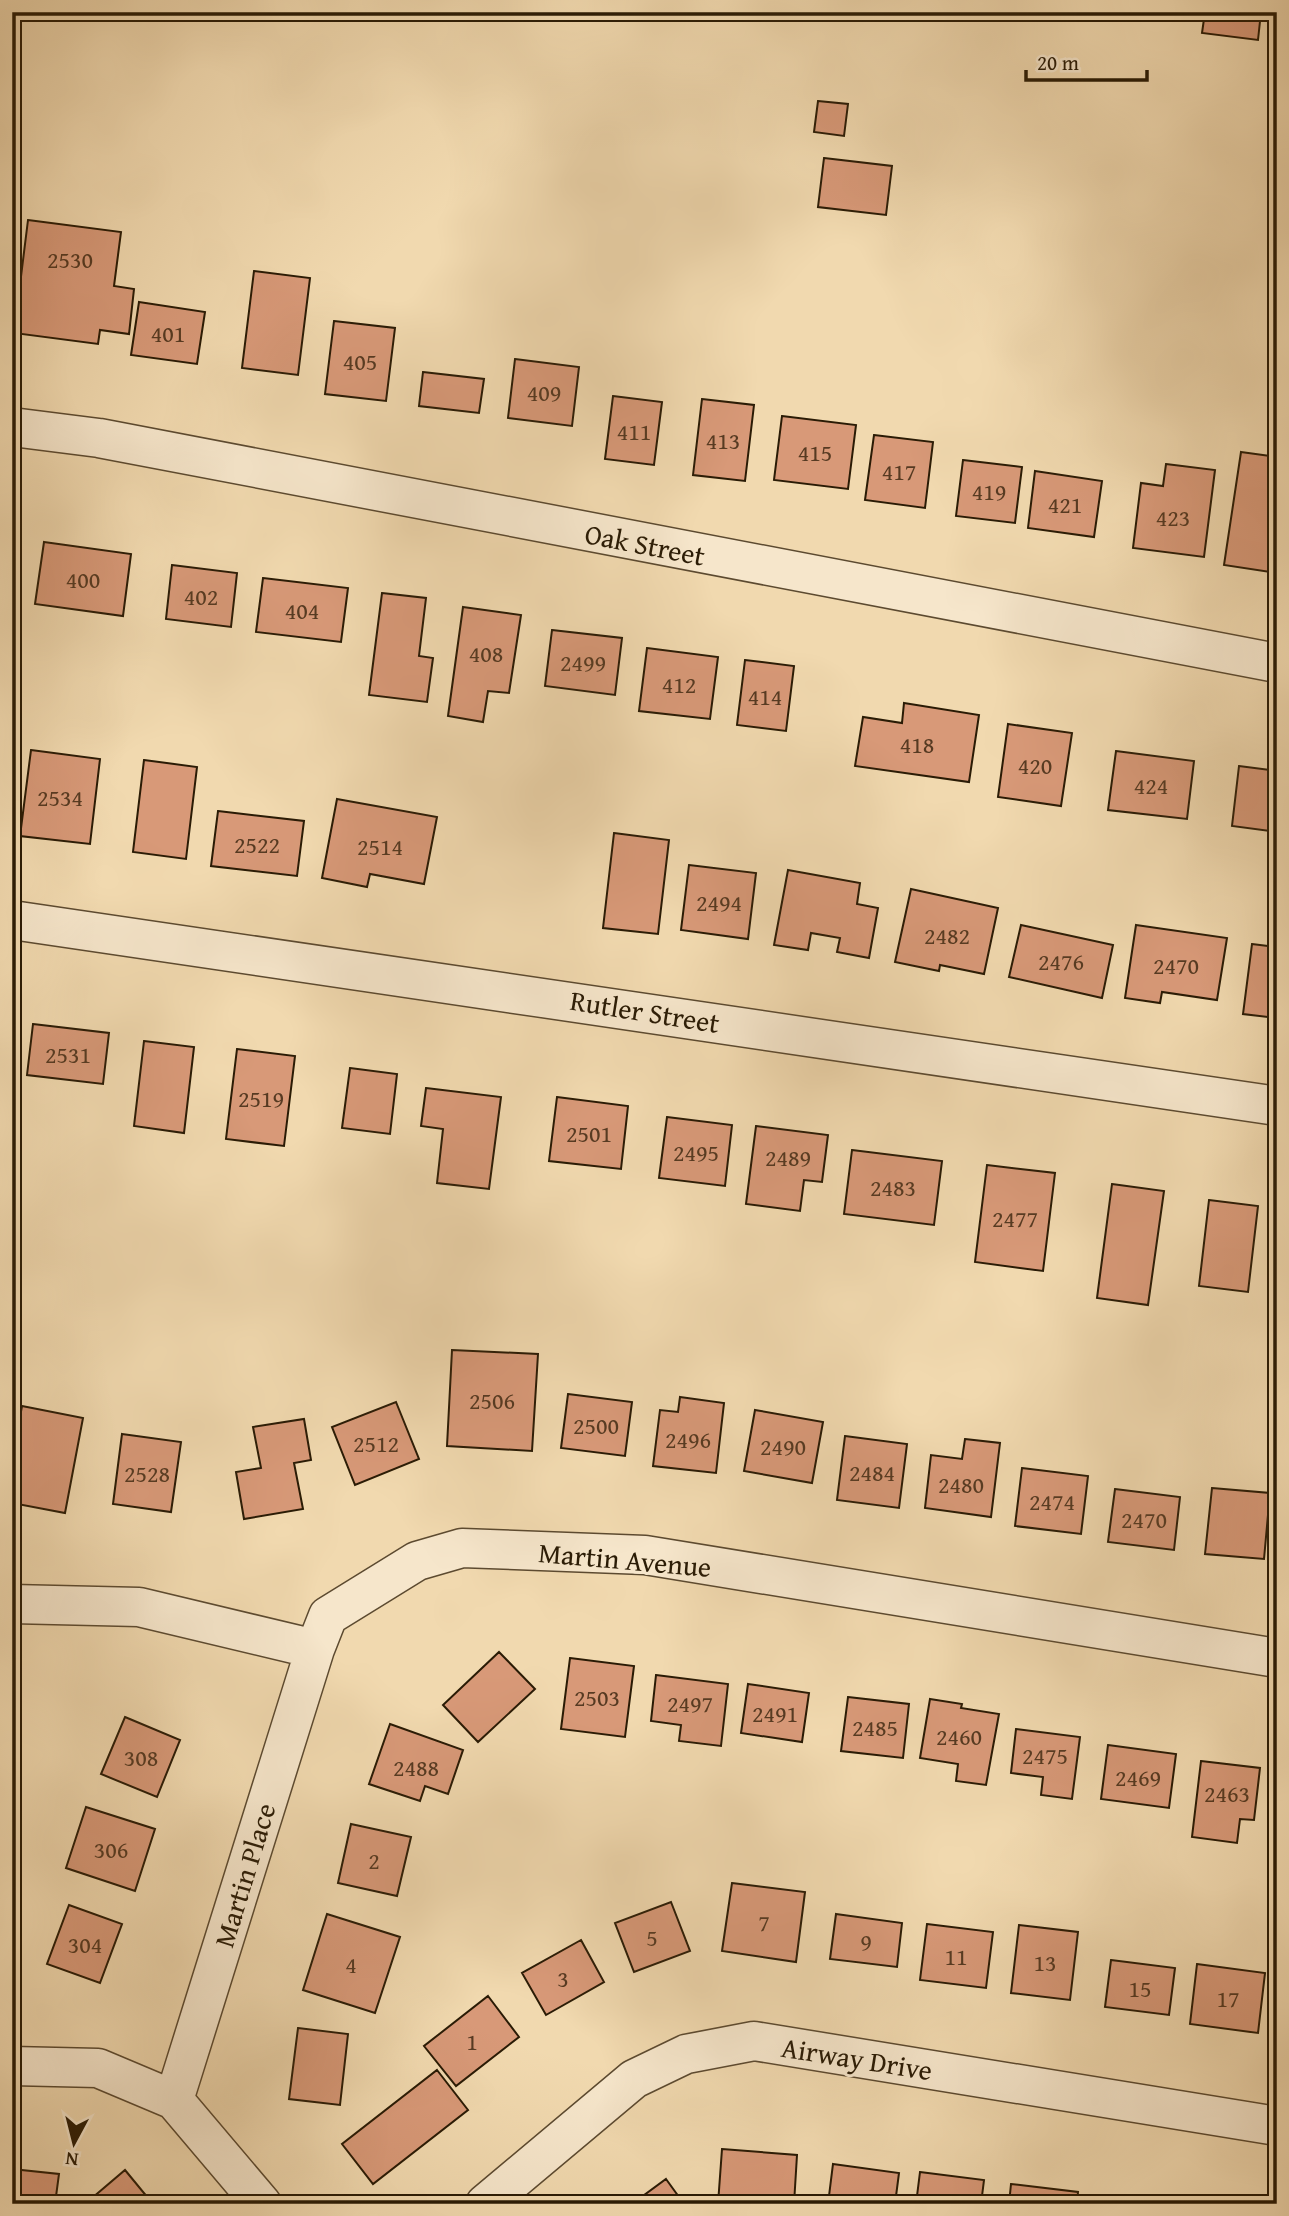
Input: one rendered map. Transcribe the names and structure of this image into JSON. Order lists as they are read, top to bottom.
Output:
{
  "streets": {
    "street": [
      "Oak Street",
      "Rutler Street",
      "Martin Avenue",
      "Martin Place",
      "Airway Drive"
    ]
  },
  "crossings": [
    ["Martin Avenue", "Martin Place"]
  ],
  "house_numbers": [
    "2530",
    "401",
    "405",
    "409",
    "411",
    "413",
    "415",
    "417",
    "419",
    "421",
    "423",
    "400",
    "402",
    "404",
    "408",
    "2499",
    "412",
    "414",
    "418",
    "420",
    "424",
    "2534",
    "2522",
    "2514",
    "2494",
    "2482",
    "2476",
    "2470",
    "2531",
    "2519",
    "2501",
    "2495",
    "2489",
    "2483",
    "2477",
    "2506",
    "2500",
    "2496",
    "2512",
    "2490",
    "2484",
    "2528",
    "2480",
    "2474",
    "2470",
    "2503",
    "2497",
    "2491",
    "2485",
    "2460",
    "2475",
    "308",
    "2488",
    "2469",
    "2463",
    "306",
    "2",
    "7",
    "5",
    "9",
    "304",
    "11",
    "13",
    "4",
    "3",
    "15",
    "17",
    "1"
  ],
  "scale_bar": "20 m",
  "north": "bottom"
}
